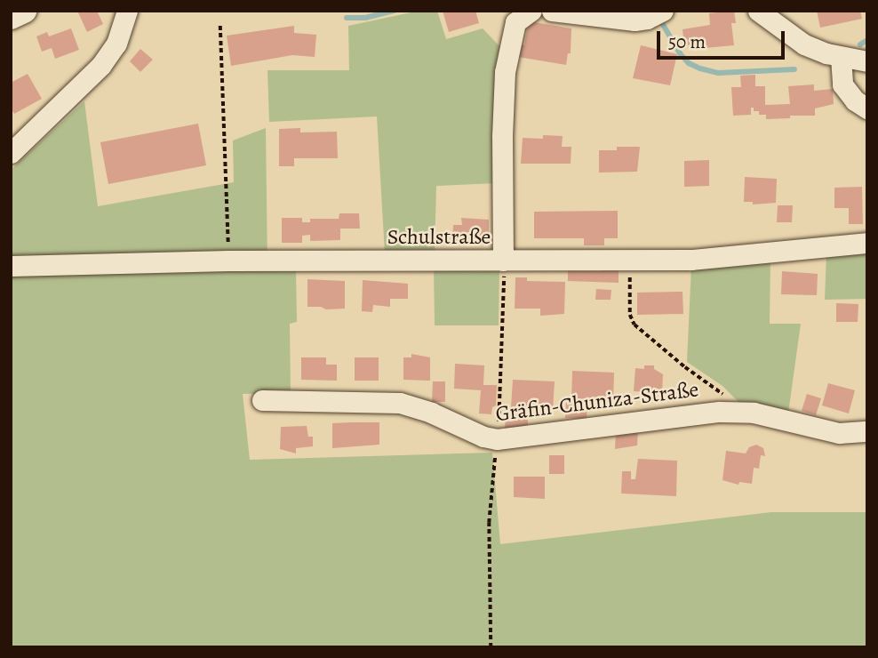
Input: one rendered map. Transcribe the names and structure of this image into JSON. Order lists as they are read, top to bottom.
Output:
{
  "streets": {
    "street": ["Schulstraße", "Gräfin-Chuniza-Straße"]
  },
  "scale_bar": "50 m"
}
